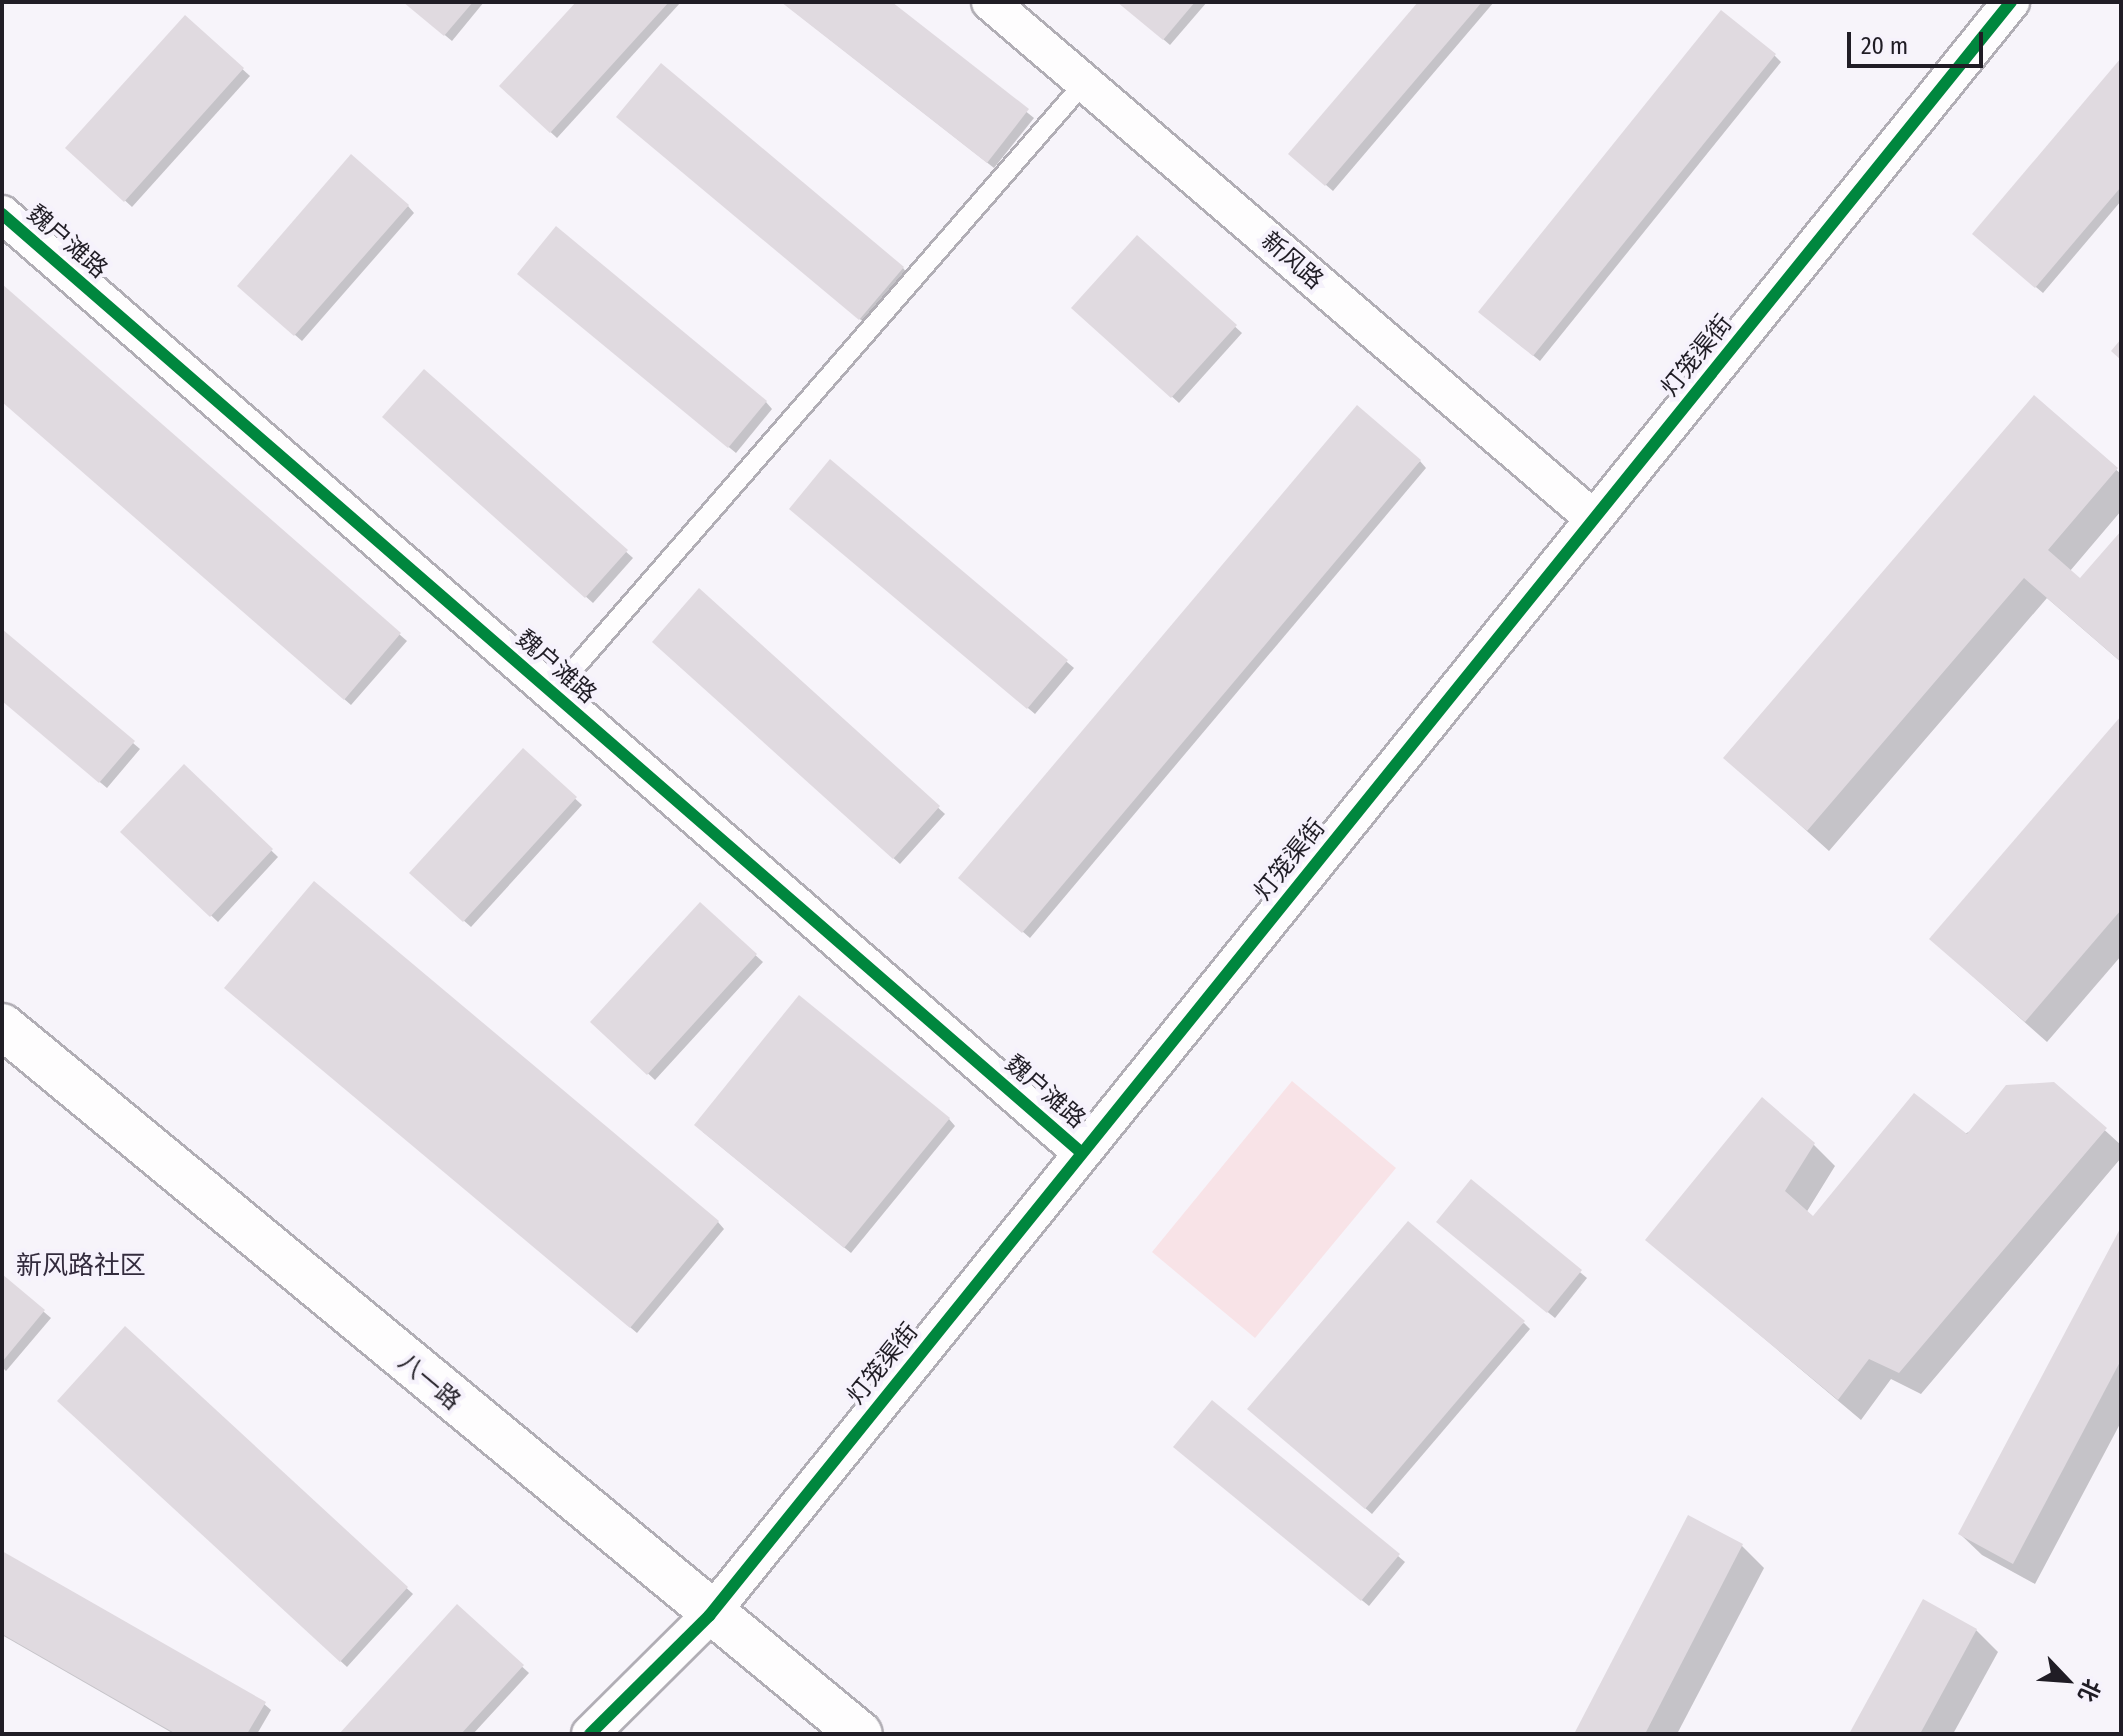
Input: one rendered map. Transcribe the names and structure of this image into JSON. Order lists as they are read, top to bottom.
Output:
{
  "streets": {
    "street": [
      "魏户滩路",
      "新风路",
      "灯笼渠街",
      "八一路"
    ]
  },
  "crossings": [
    ["魏户滩路", "灯笼渠街"],
    ["新风路", "灯笼渠街"],
    ["灯笼渠街", "八一路"]
  ],
  "districts": ["新风路社区"],
  "scale_bar": "20 m",
  "north": "bottom right"
}
